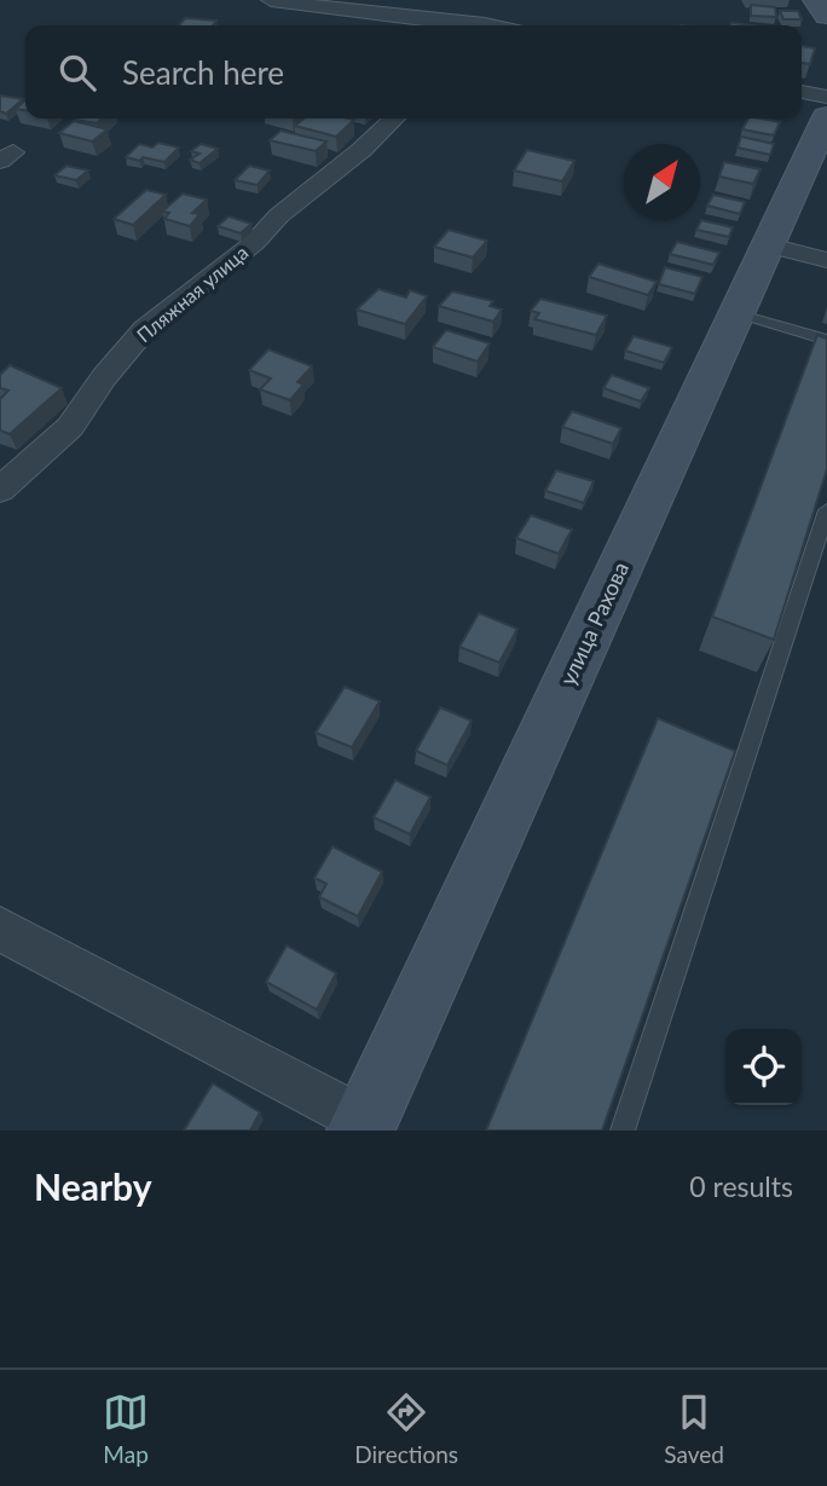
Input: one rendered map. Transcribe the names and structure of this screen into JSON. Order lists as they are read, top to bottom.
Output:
{
  "streets": {
    "main road": ["улица Рахова"],
    "street": ["Пляжная улица"]
  },
  "north": "top right",
  "page": {
    "search": "Search here",
    "heading": ["Nearby", "0 results"],
    "nav": ["Map", "Directions", "Saved"]
  }
}
